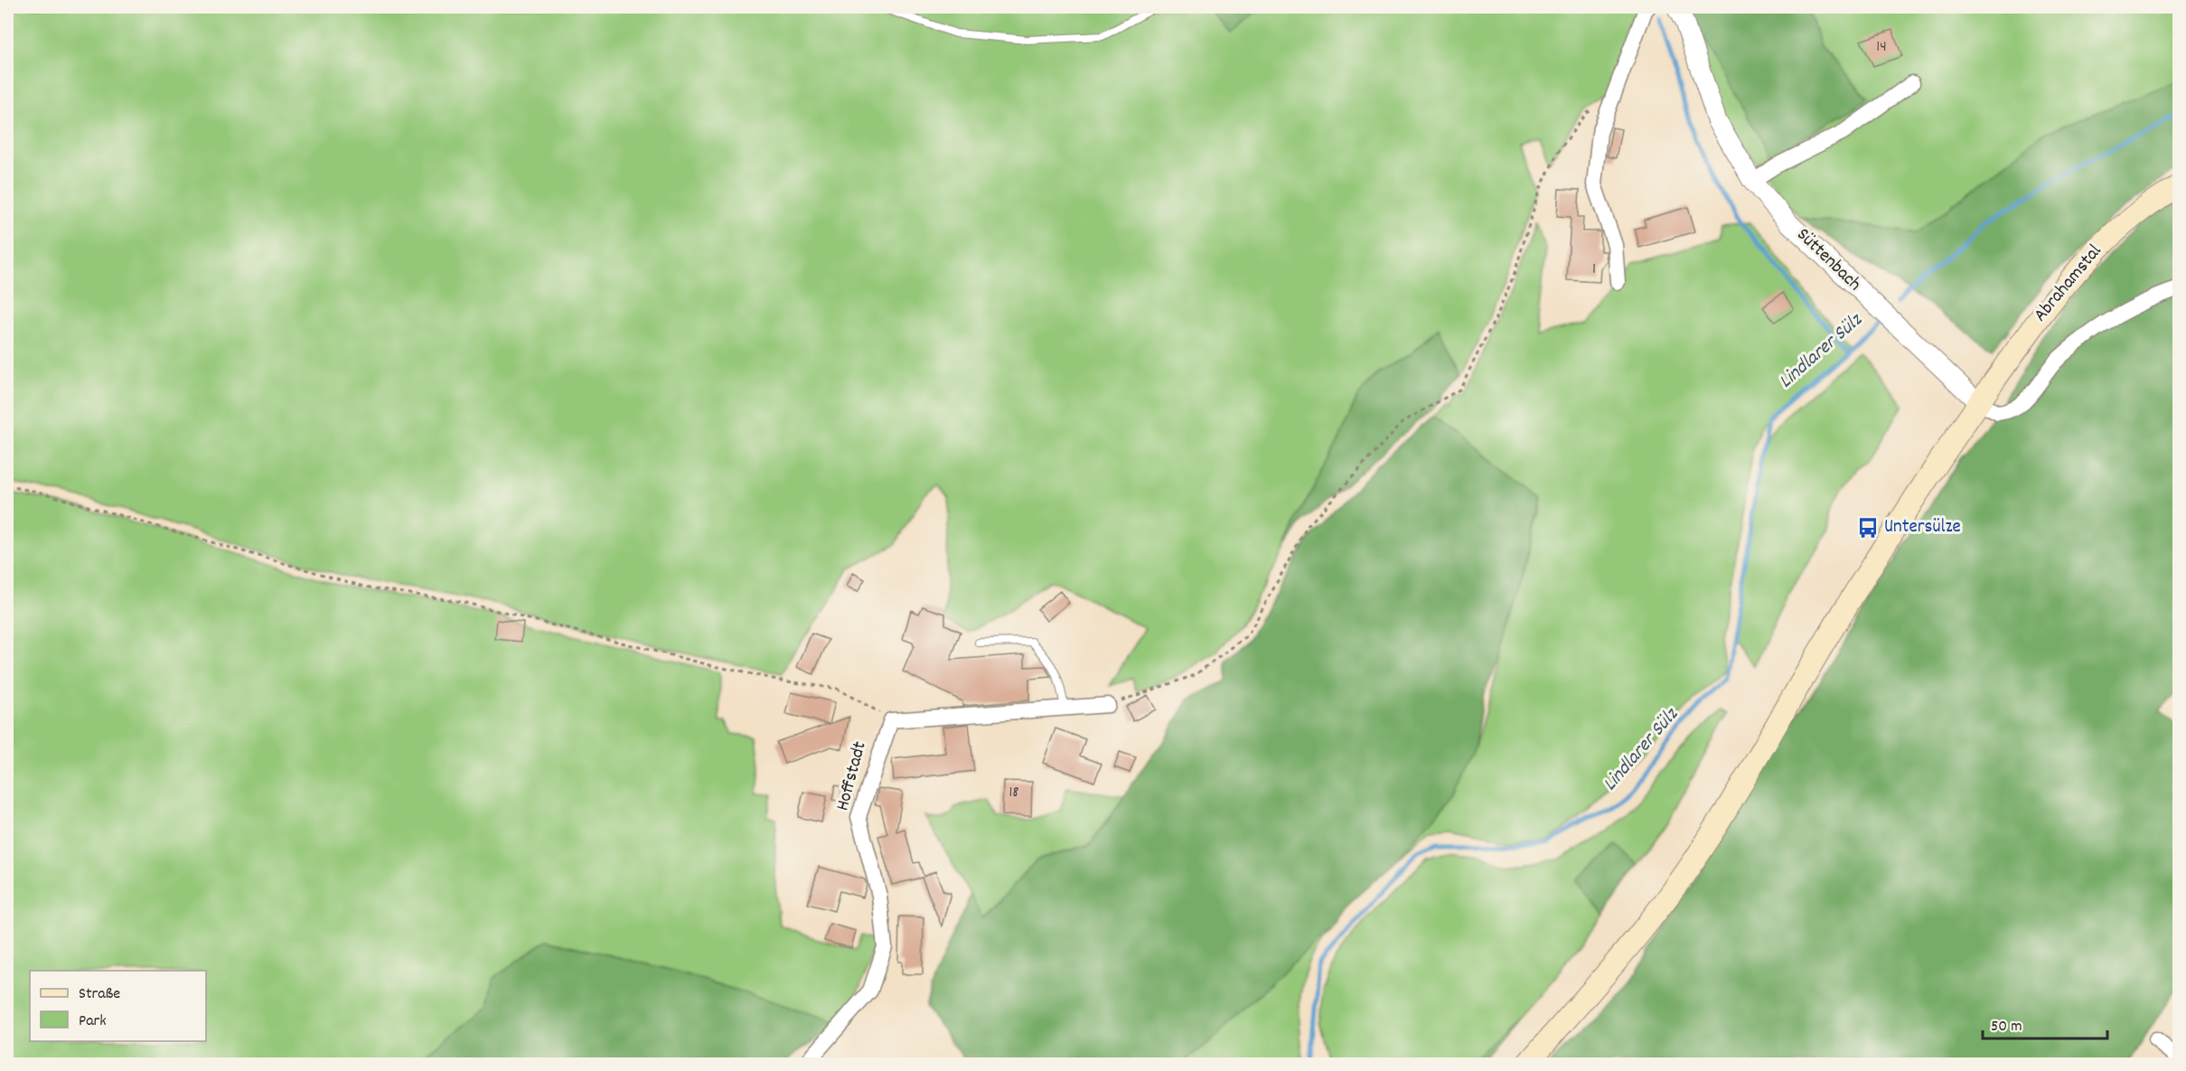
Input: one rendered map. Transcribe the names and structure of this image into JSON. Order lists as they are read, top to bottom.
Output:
{
  "streets": {
    "main road": ["Abrahamstal"],
    "street": ["Süttenbach", "Hoffstadt"]
  },
  "crossings": [
    ["Süttenbach", "Abrahamstal"]
  ],
  "water": ["Lindlarer Sülz"],
  "places": {
    "bus stop": ["Untersülze"]
  },
  "house_numbers": ["14", "1", "18"],
  "legend": ["Straße", "Park"],
  "scale_bar": "50 m"
}
